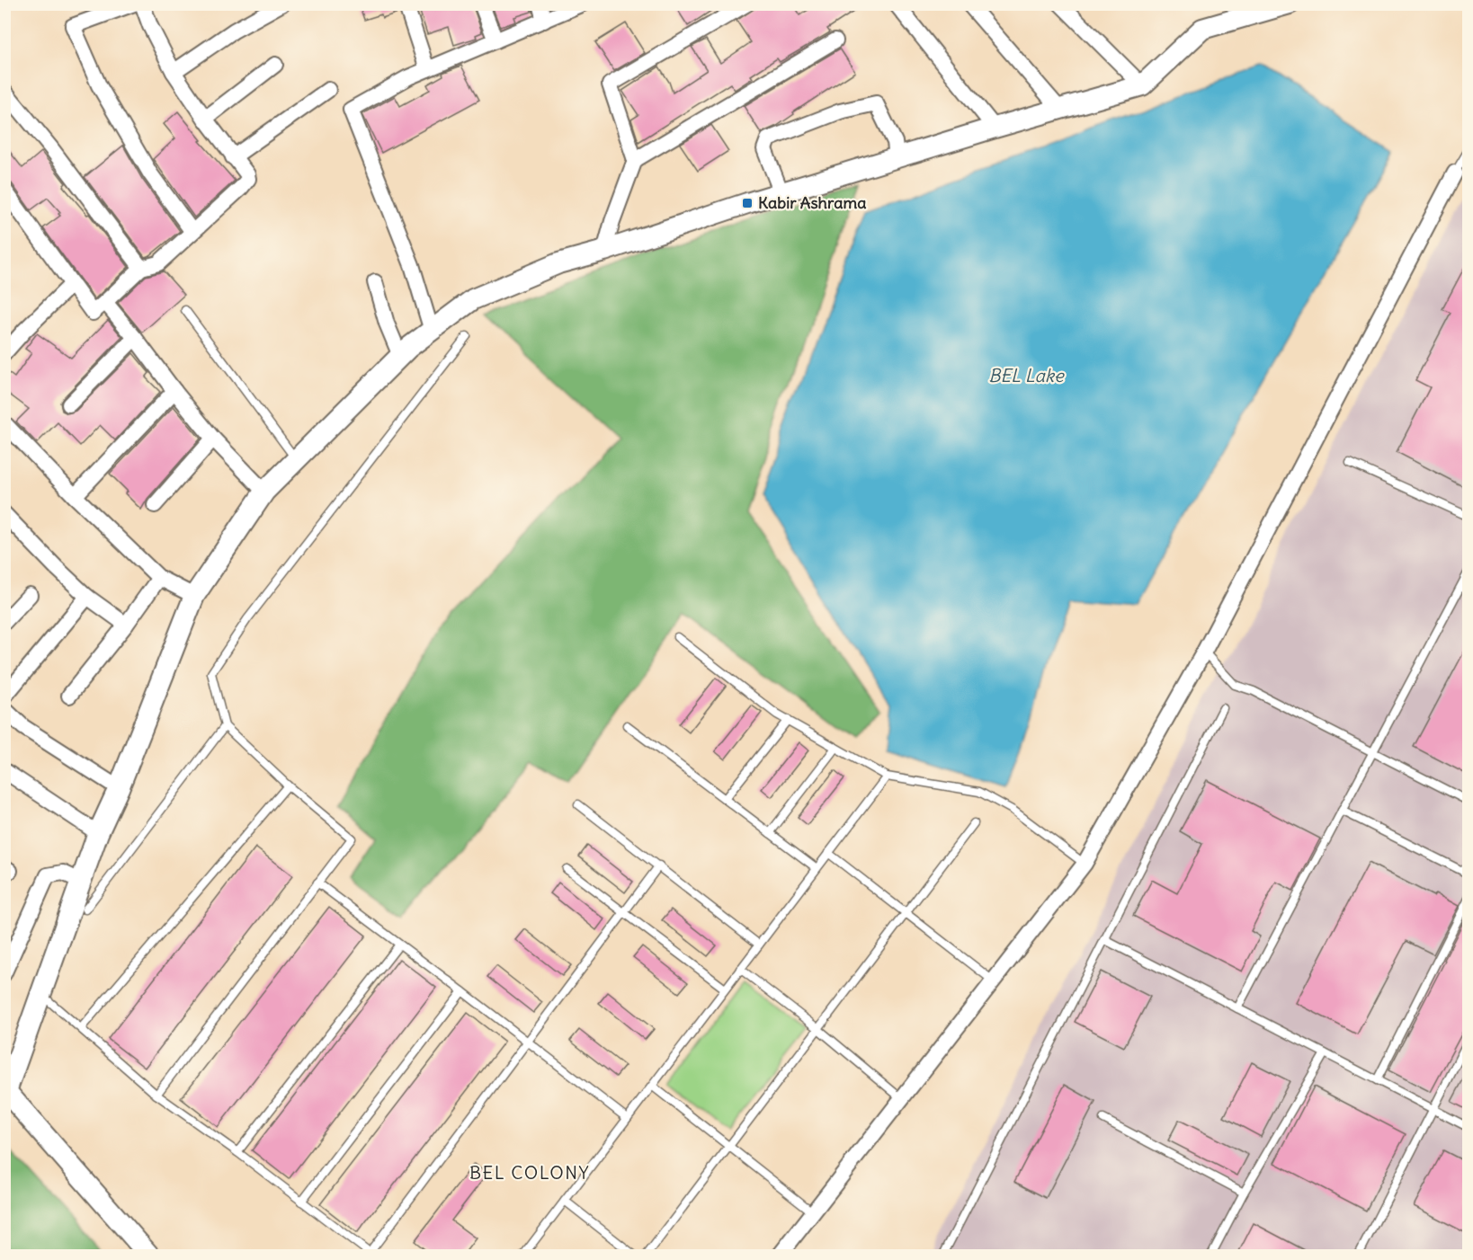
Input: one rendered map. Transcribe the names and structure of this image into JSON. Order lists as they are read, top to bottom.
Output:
{
  "districts": ["BEL COLONY"],
  "water": ["BEL Lake"],
  "places": {
    "transit": ["Kabir Ashrama"]
  }
}
